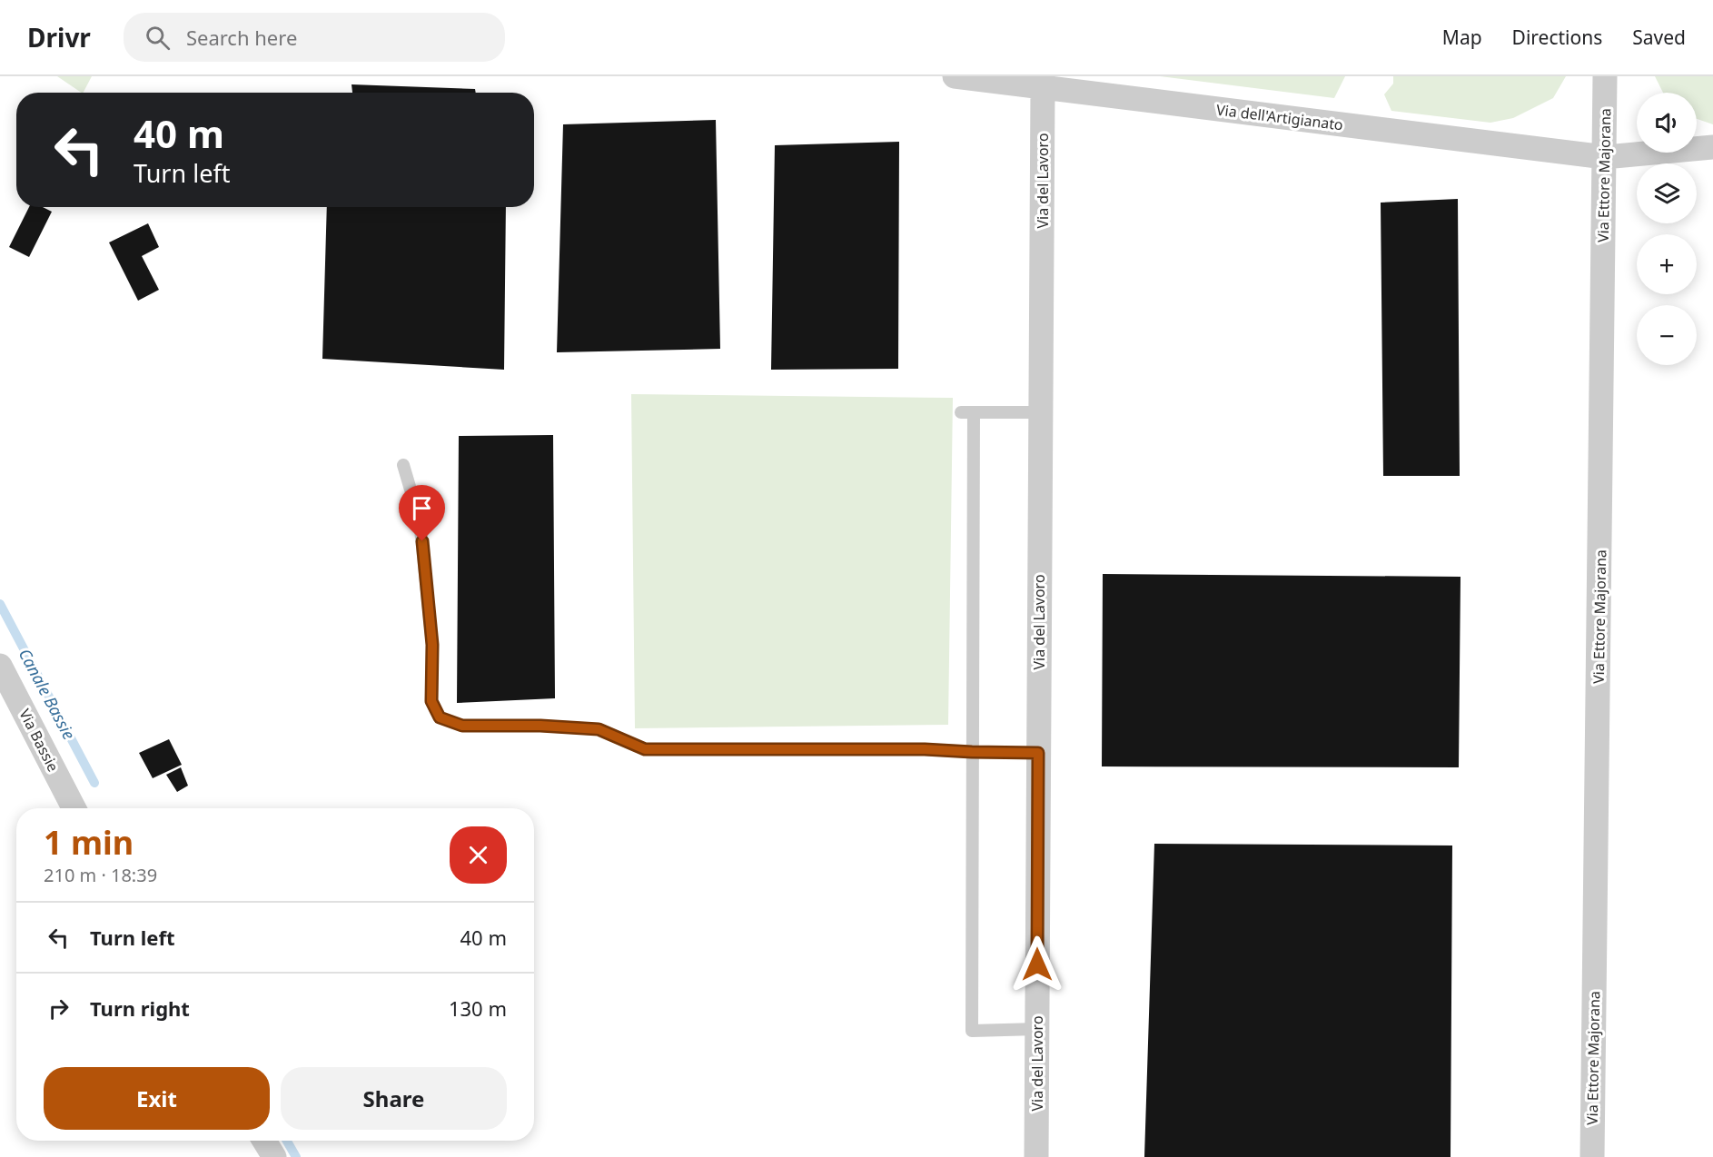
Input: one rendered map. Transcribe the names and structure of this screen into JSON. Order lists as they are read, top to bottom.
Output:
{
  "streets": {
    "street": [
      "Via dell'Artigianato",
      "Via Ettore Majorana",
      "Via del Lavoro",
      "Via Bassie"
    ]
  },
  "crossings": [
    ["Via dell'Artigianato", "Via Ettore Majorana"],
    ["Via dell'Artigianato", "Via del Lavoro"]
  ],
  "water": ["Canale Bassie"],
  "page": {
    "header": "Drivr",
    "search": "Search here",
    "nav": ["Map", "Directions", "Saved"],
    "map_buttons": ["+", "−"],
    "turn": ["40 m", "Turn left"],
    "heading": ["1 min", "210 m · 18:39"],
    "list": [
      {
        "name": "Turn left",
        "value": "40 m"
      },
      {
        "name": "Turn right",
        "value": "130 m"
      }
    ],
    "buttons": ["Exit", "Share"]
  }
}
